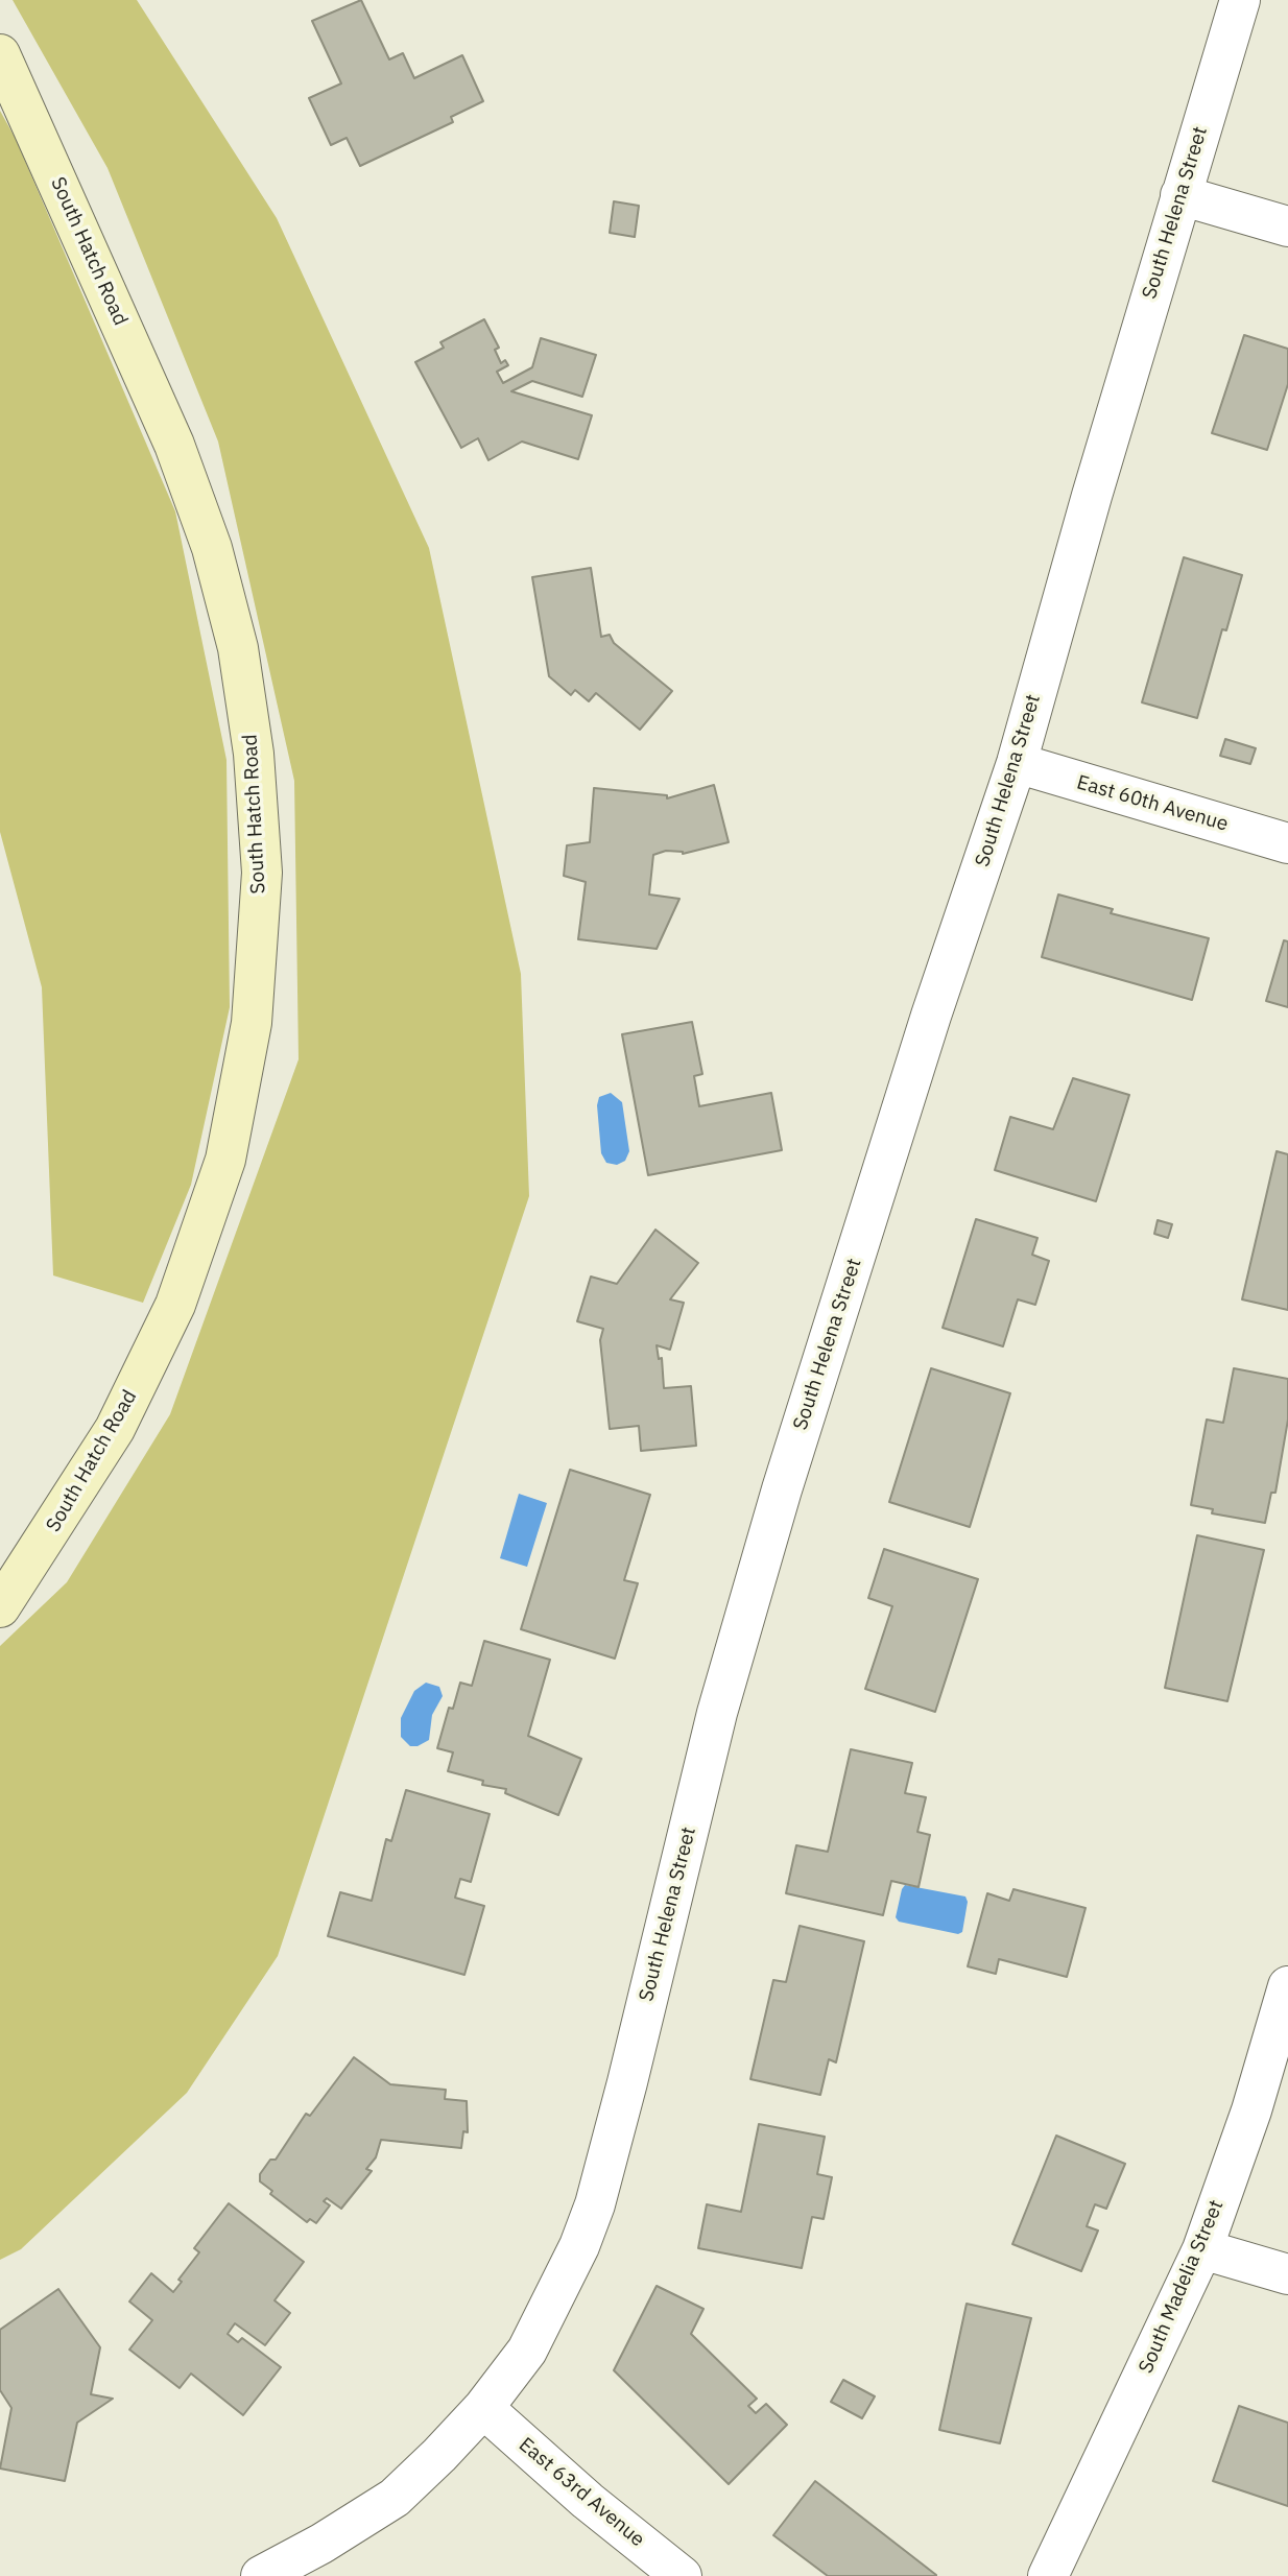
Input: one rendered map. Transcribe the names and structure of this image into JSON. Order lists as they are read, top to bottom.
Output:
{
  "streets": {
    "main road": ["South Hatch Road"],
    "street": [
      "South Helena Street",
      "East 60th Avenue",
      "South Madelia Street",
      "East 63rd Avenue"
    ]
  },
  "crossings": [
    ["South Helena Street", "East 60th Avenue"],
    ["South Helena Street", "East 63rd Avenue"]
  ]
}
